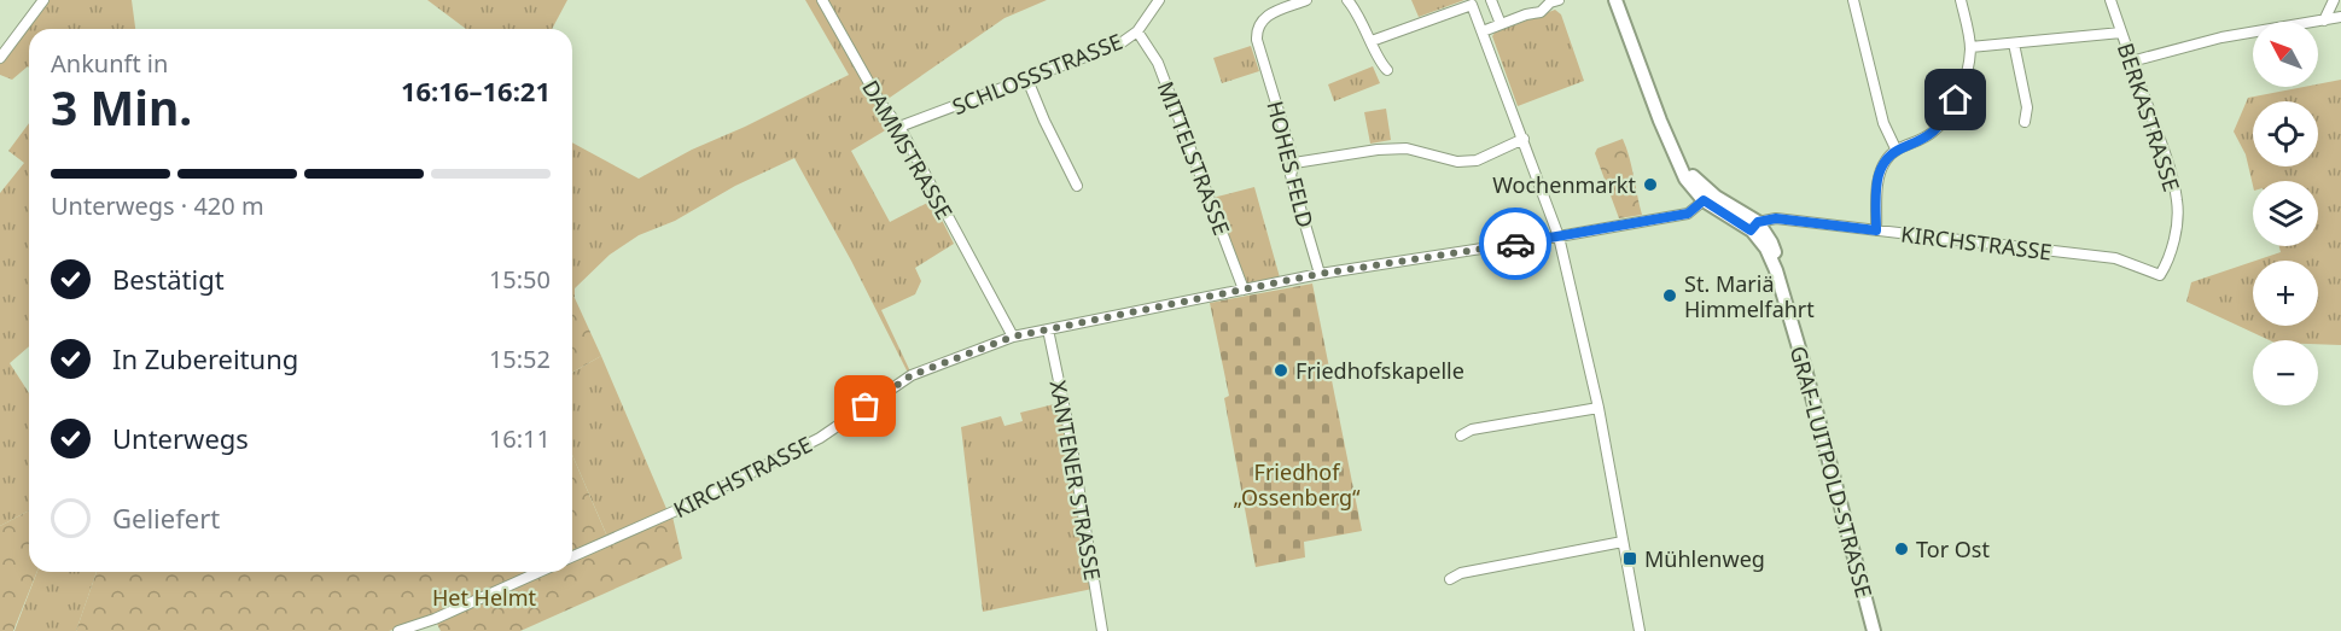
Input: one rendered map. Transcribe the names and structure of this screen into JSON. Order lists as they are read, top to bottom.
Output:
{
  "streets": {
    "street": [
      "SCHLOSSSTRASSE",
      "BERKASTRASSE",
      "DAMMSTRASSE",
      "MITTELSTRASSE",
      "HOHES FELD",
      "KIRCHSTRASSE",
      "GRAF-LUITPOLD-STRASSE",
      "XANTENER STRASSE"
    ]
  },
  "crossings": [
    ["SCHLOSSSTRASSE", "DAMMSTRASSE"],
    ["SCHLOSSSTRASSE", "MITTELSTRASSE"],
    ["BERKASTRASSE", "KIRCHSTRASSE"],
    ["DAMMSTRASSE", "KIRCHSTRASSE"],
    ["MITTELSTRASSE", "KIRCHSTRASSE"],
    ["HOHES FELD", "KIRCHSTRASSE"],
    ["KIRCHSTRASSE", "GRAF-LUITPOLD-STRASSE"],
    ["KIRCHSTRASSE", "XANTENER STRASSE"]
  ],
  "parks": ["Friedhof „Ossenberg“", "Het Helmt"],
  "places": {
    "other": [
      "Wochenmarkt",
      "St. Mariä Himmelfahrt",
      "Friedhofskapelle",
      "Tor Ost"
    ],
    "transit": ["Mühlenweg"]
  },
  "north": "top left",
  "page": {
    "map_buttons": ["+", "−"],
    "heading": ["3 Min.", "Ankunft in", "16:16–16:21"],
    "bar": "Unterwegs · 420 m",
    "list": [
      ["Bestätigt", "15:50"],
      ["In Zubereitung", "15:52"],
      ["Unterwegs", "16:11"],
      "Geliefert"
    ]
  }
}
